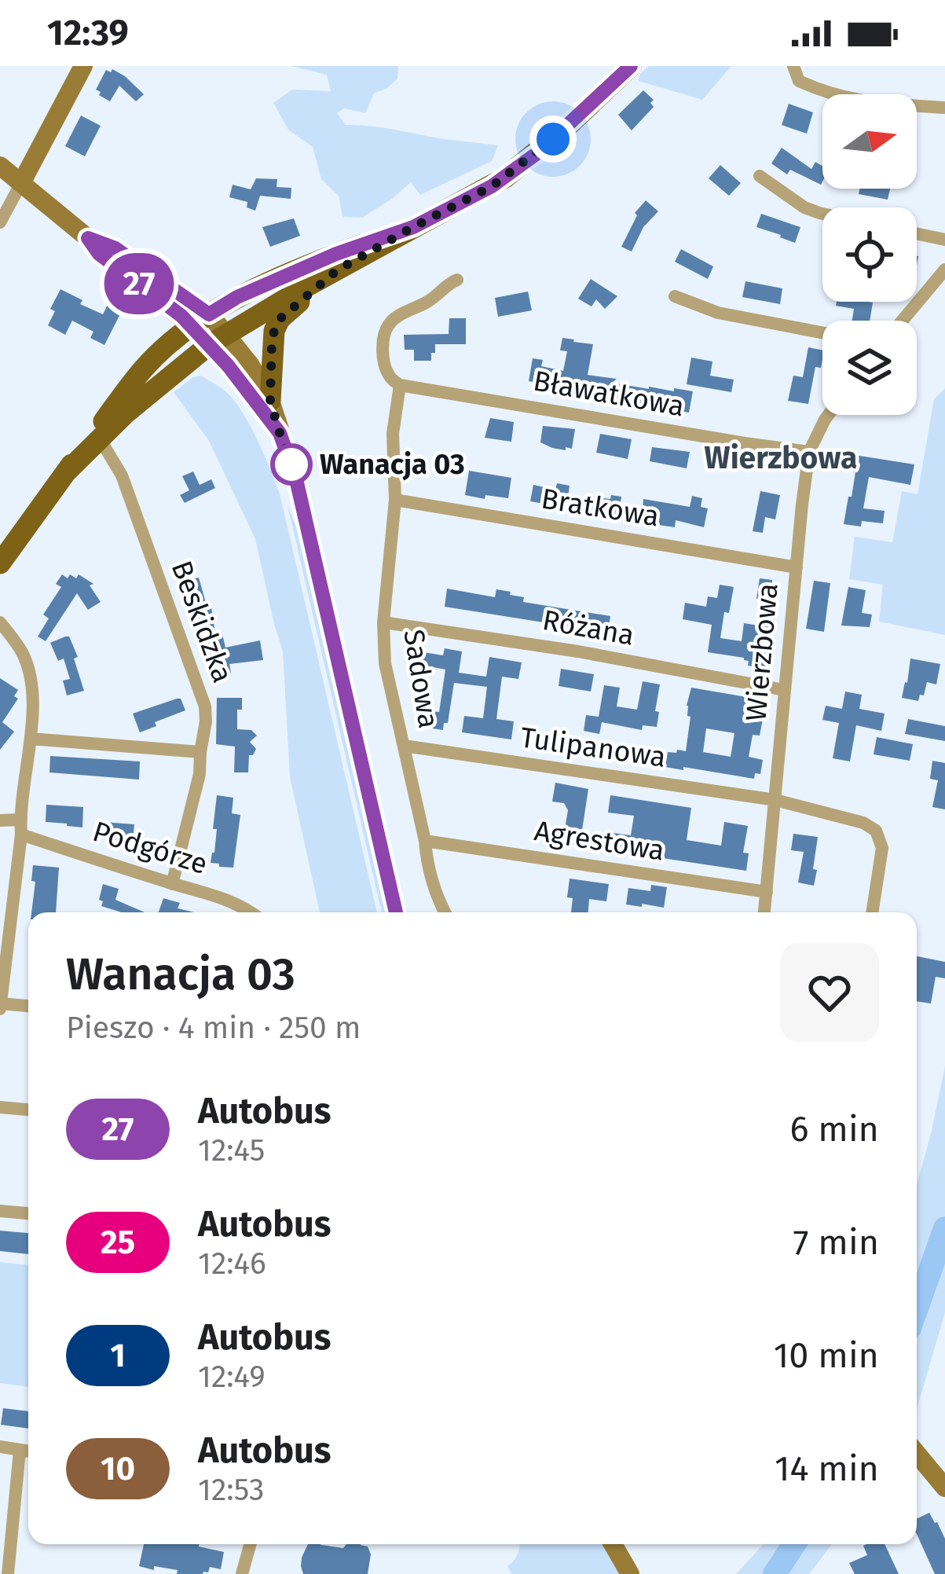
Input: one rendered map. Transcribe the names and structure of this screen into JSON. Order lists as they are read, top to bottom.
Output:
{
  "streets": {
    "street": [
      "Bławatkowa",
      "Bratkowa",
      "Beskidzka",
      "Różana",
      "Wierzbowa",
      "Sadowa",
      "Tulipanowa",
      "Agrestowa",
      "Podgórze"
    ]
  },
  "crossings": [
    ["Bławatkowa", "Wierzbowa"],
    ["Bławatkowa", "Sadowa"],
    ["Bratkowa", "Wierzbowa"],
    ["Bratkowa", "Sadowa"],
    ["Beskidzka", "Podgórze"],
    ["Różana", "Wierzbowa"],
    ["Różana", "Sadowa"],
    ["Wierzbowa", "Tulipanowa"],
    ["Wierzbowa", "Agrestowa"],
    ["Sadowa", "Tulipanowa"],
    ["Sadowa", "Agrestowa"]
  ],
  "districts": ["Wierzbowa"],
  "places": ["Wanacja 03"],
  "lines": ["bus line 27"],
  "north": "right",
  "page": {
    "status": "12:39",
    "on_map": "27",
    "heading": ["Wanacja 03", "Pieszo · 4 min · 250 m"],
    "list": [
      {
        "mark": "27",
        "name": "Autobus",
        "note": "12:45",
        "value": "6 min"
      },
      {
        "mark": "25",
        "name": "Autobus",
        "note": "12:46",
        "value": "7 min"
      },
      {
        "mark": "1",
        "name": "Autobus",
        "note": "12:49",
        "value": "10 min"
      },
      {
        "mark": "10",
        "name": "Autobus",
        "note": "12:53",
        "value": "14 min"
      }
    ]
  }
}
